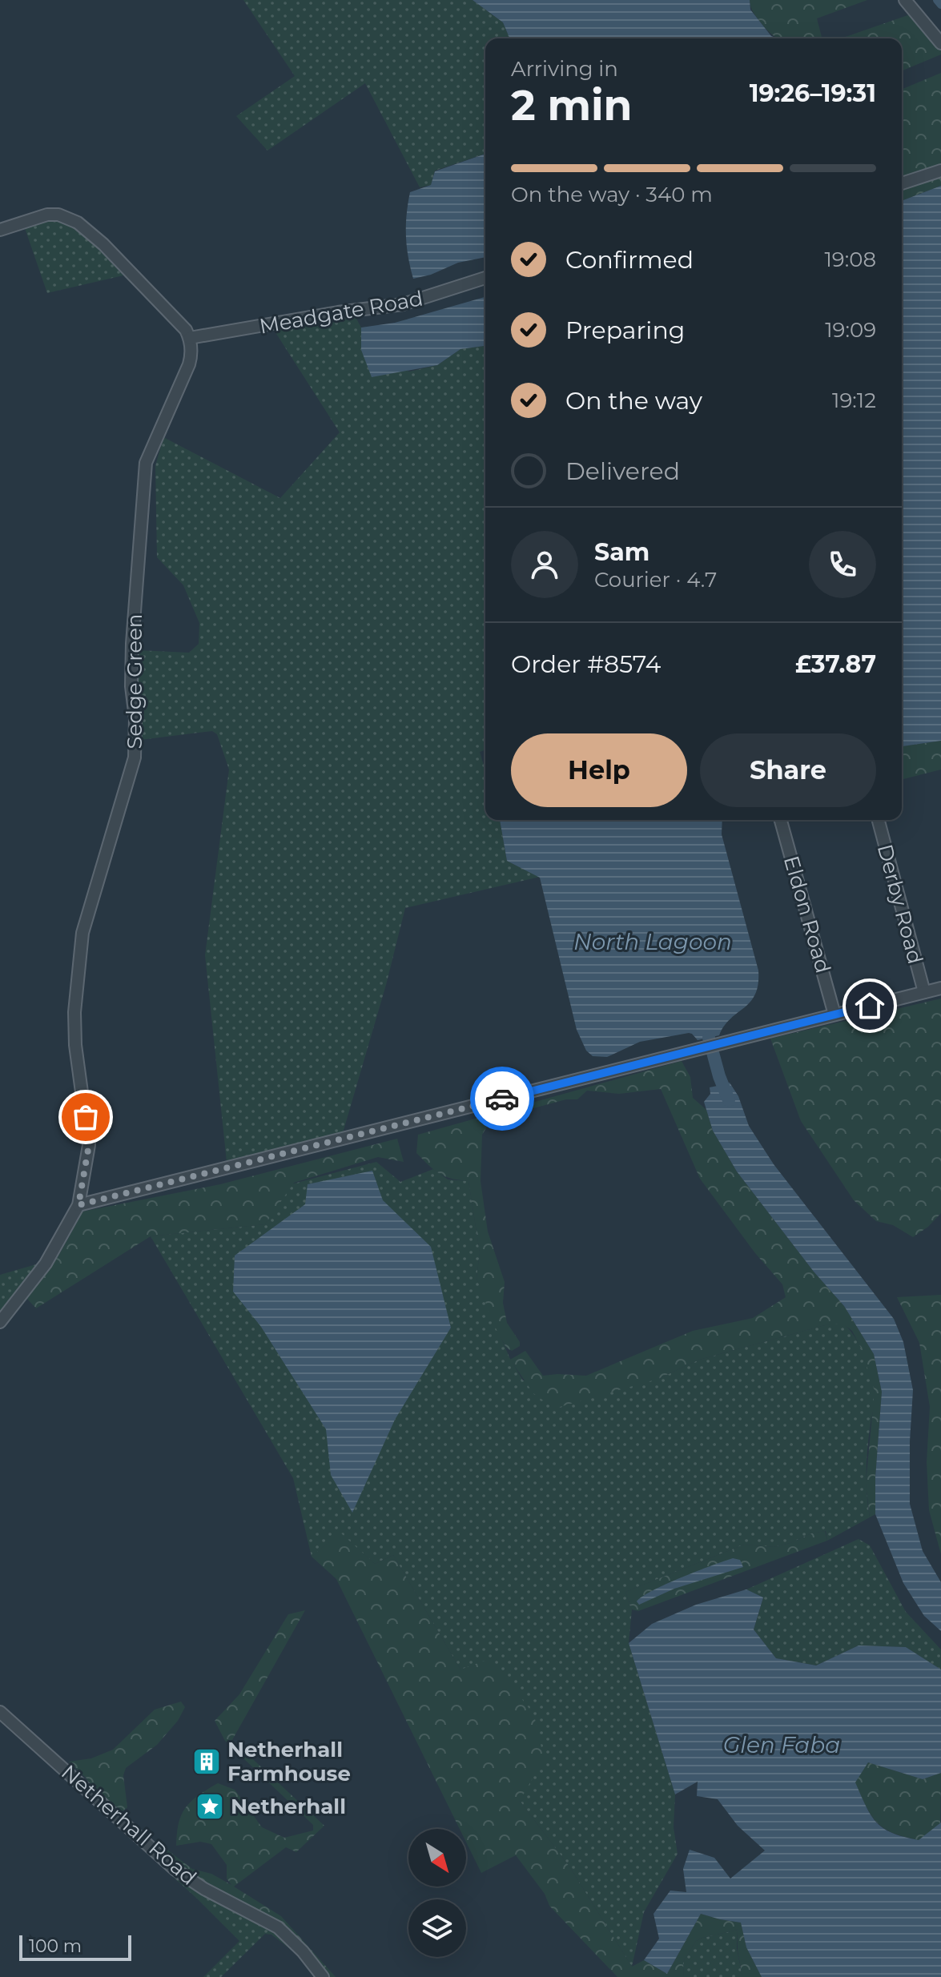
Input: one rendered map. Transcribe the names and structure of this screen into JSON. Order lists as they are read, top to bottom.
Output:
{
  "streets": {
    "street": [
      "Meadgate Road",
      "Sedge Green",
      "Derby Road",
      "Eldon Road",
      "Netherhall Road"
    ]
  },
  "crossings": [
    ["Meadgate Road", "Sedge Green"]
  ],
  "water": ["North Lagoon", "Glen Faba"],
  "places": {
    "building": ["Netherhall Farmhouse"],
    "place": ["Netherhall"]
  },
  "scale_bar": "100 m",
  "north": "bottom right",
  "page": {
    "heading": ["2 min", "Arriving in", "19:26–19:31"],
    "panel": [
      "Sam",
      "Courier · 4.7",
      "Order #8574",
      "£37.87"
    ],
    "bar": "On the way · 340 m",
    "list": [
      ["Confirmed", "19:08"],
      ["Preparing", "19:09"],
      ["On the way", "19:12"],
      "Delivered"
    ],
    "buttons": ["Help", "Share"],
    "scale": "100 m"
  }
}
